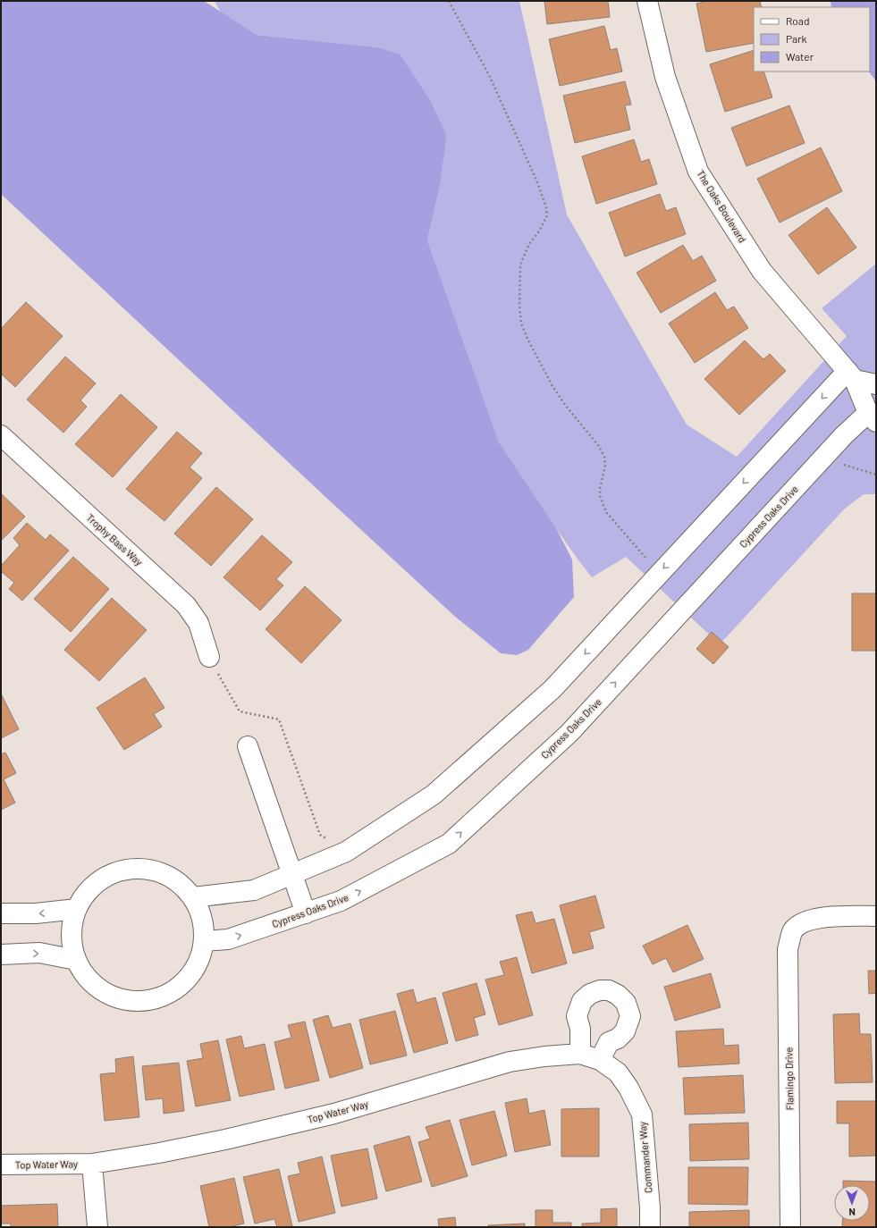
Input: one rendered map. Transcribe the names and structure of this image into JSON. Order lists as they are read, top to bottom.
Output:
{
  "streets": {
    "street": [
      "The Oaks Boulevard",
      "Cypress Oaks Drive",
      "Trophy Bass Way",
      "Flamingo Drive",
      "Top Water Way",
      "Commander Way"
    ]
  },
  "crossings": [
    ["The Oaks Boulevard", "Cypress Oaks Drive"],
    ["Top Water Way", "Commander Way"]
  ],
  "legend": ["Road", "Park", "Water"],
  "north": "bottom"
}
